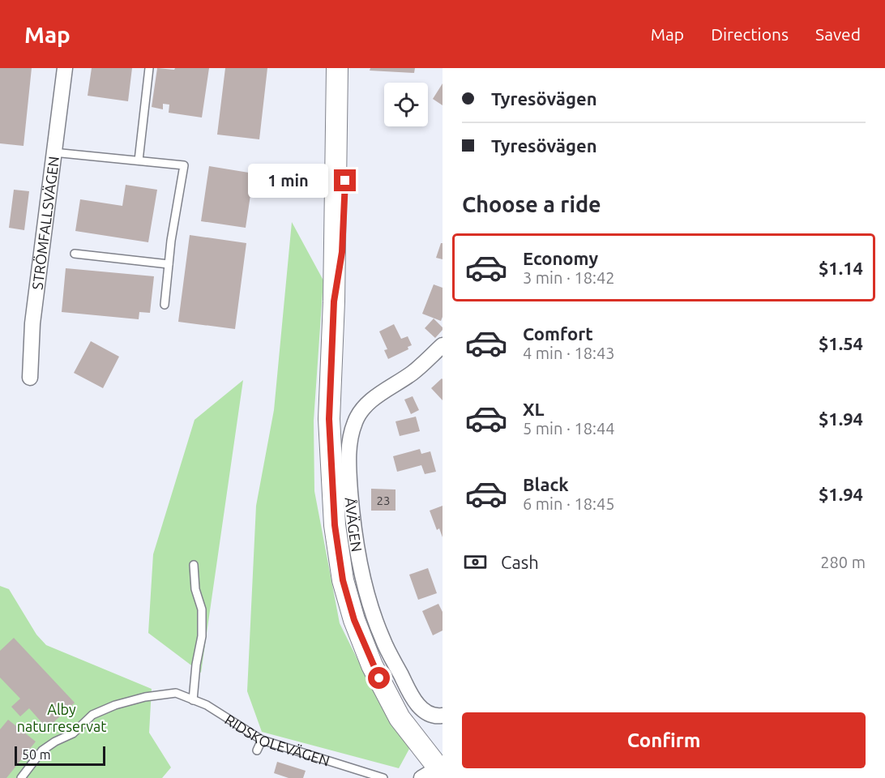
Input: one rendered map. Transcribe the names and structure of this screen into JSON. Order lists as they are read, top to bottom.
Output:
{
  "streets": {
    "street": ["STRÖMFALLSVÄGEN", "ÅVÄGEN"],
    "lane": ["RIDSKOLEVÄGEN"]
  },
  "parks": ["Alby naturreservat"],
  "house_numbers": ["23"],
  "scale_bar": "50 m",
  "page": {
    "header": "Map",
    "nav": ["Map", "Directions", "Saved"],
    "banner": ["Tyresövägen", "Tyresövägen"],
    "bubble": "1 min",
    "heading": "Choose a ride",
    "list": [
      {
        "name": "Economy",
        "note": "3 min · 18:42",
        "value": "$1.14"
      },
      {
        "name": "Comfort",
        "note": "4 min · 18:43",
        "value": "$1.54"
      },
      {
        "name": "XL",
        "note": "5 min · 18:44",
        "value": "$1.94"
      },
      {
        "name": "Black",
        "note": "6 min · 18:45",
        "value": "$1.94"
      }
    ],
    "pay": ["Cash", "280 m"],
    "buttons": "Confirm",
    "scale": "50 m"
  }
}
